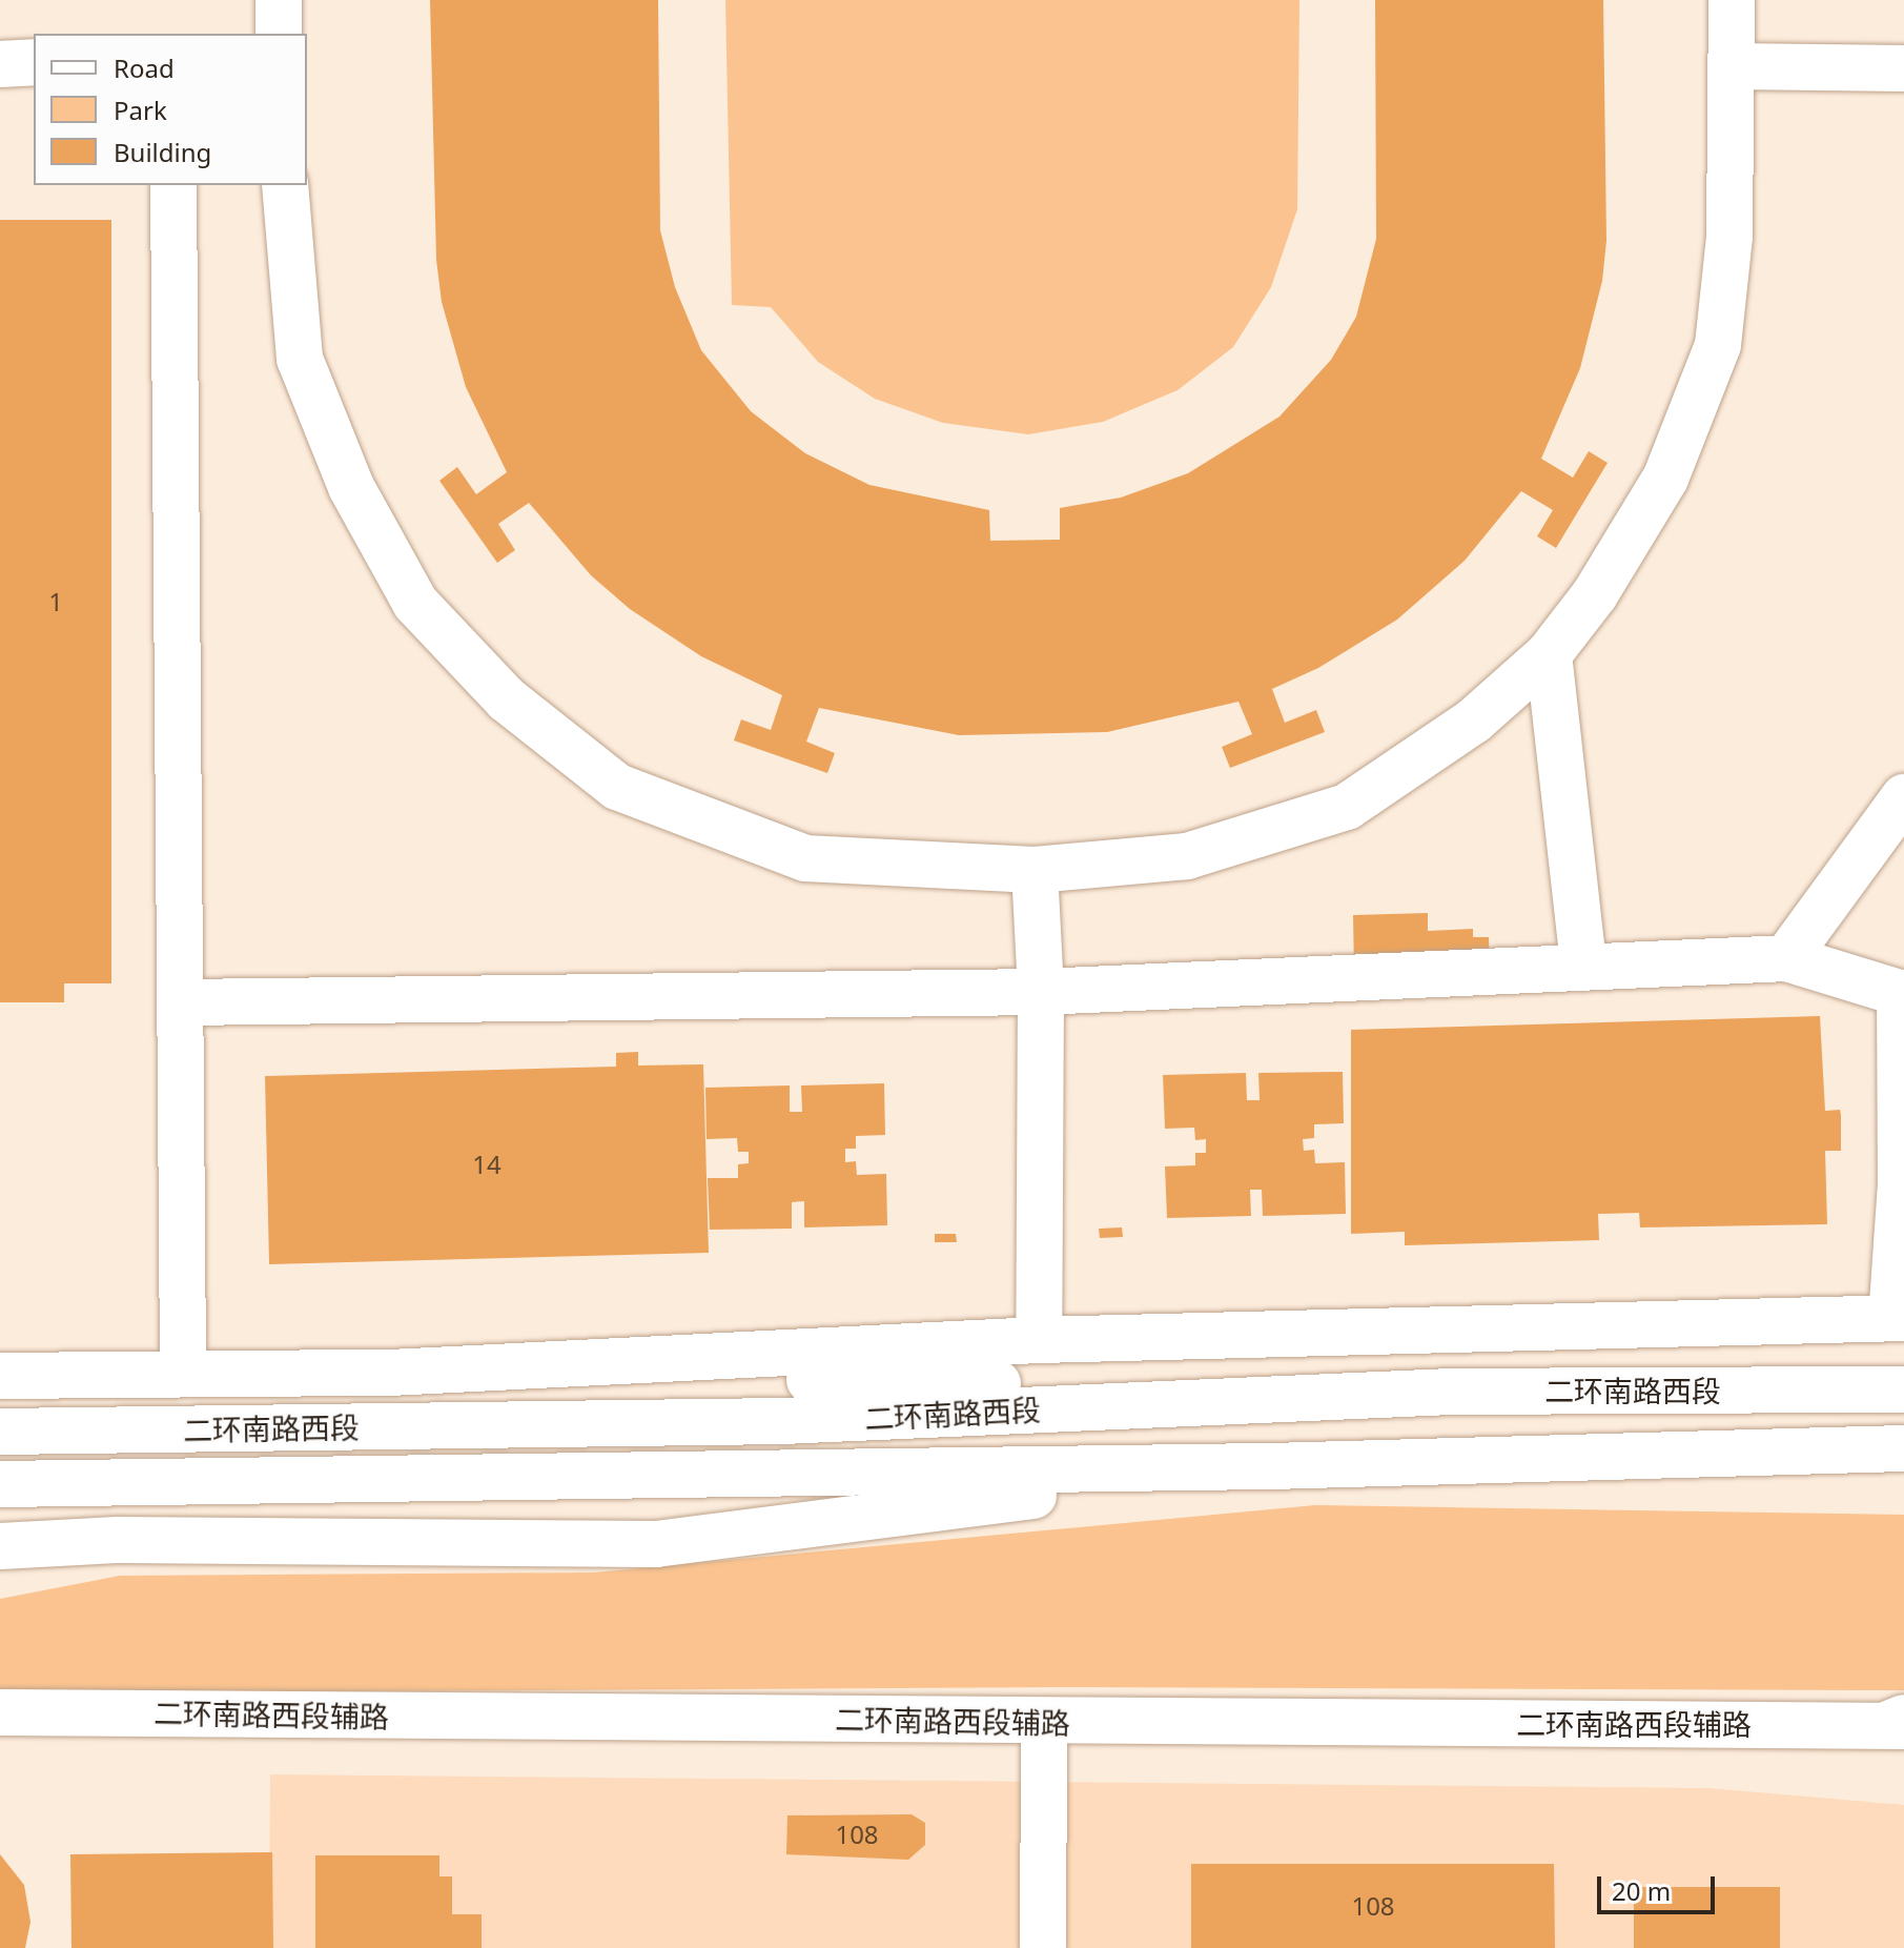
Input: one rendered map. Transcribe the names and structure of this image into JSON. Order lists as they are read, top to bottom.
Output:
{
  "streets": {
    "main road": ["二环南路西段", "二环南路西段辅路"]
  },
  "house_numbers": [
    "1",
    "14",
    "108",
    "108"
  ],
  "legend": ["Road", "Park", "Building"],
  "scale_bar": "20 m"
}
